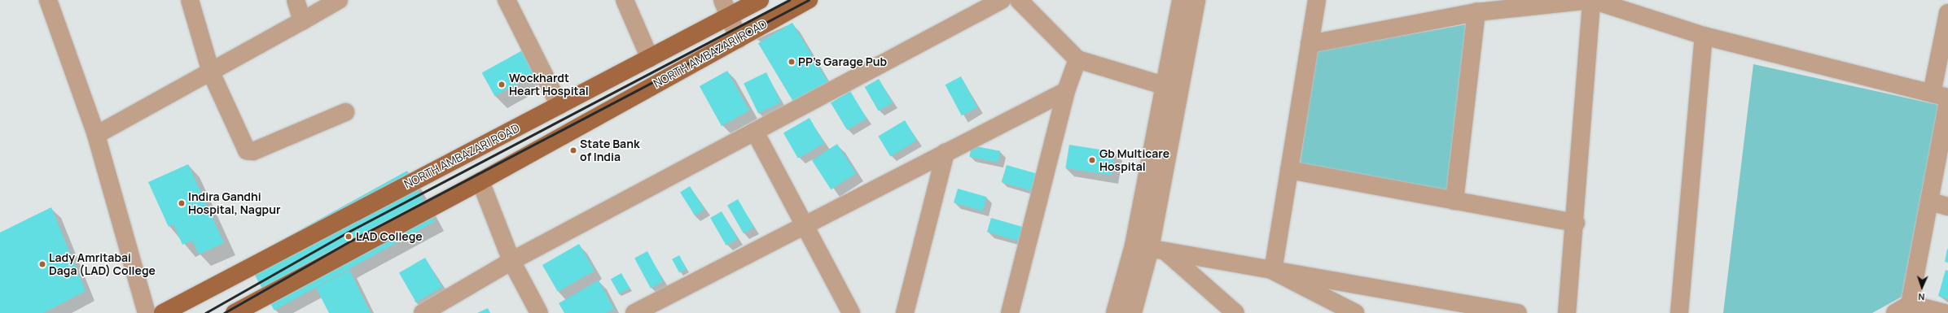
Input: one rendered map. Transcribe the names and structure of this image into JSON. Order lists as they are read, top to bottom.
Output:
{
  "streets": {
    "main road": ["NORTH AMBAZARI ROAD"]
  },
  "places": [
    "PP's Garage Pub",
    "Wockhardt Heart Hospital",
    "State Bank of India",
    "Gb Multicare Hospital",
    "Indira Gandhi Hospital, Nagpur",
    "LAD College",
    "Lady Amritabai Daga (LAD) College"
  ],
  "north": "bottom"
}
